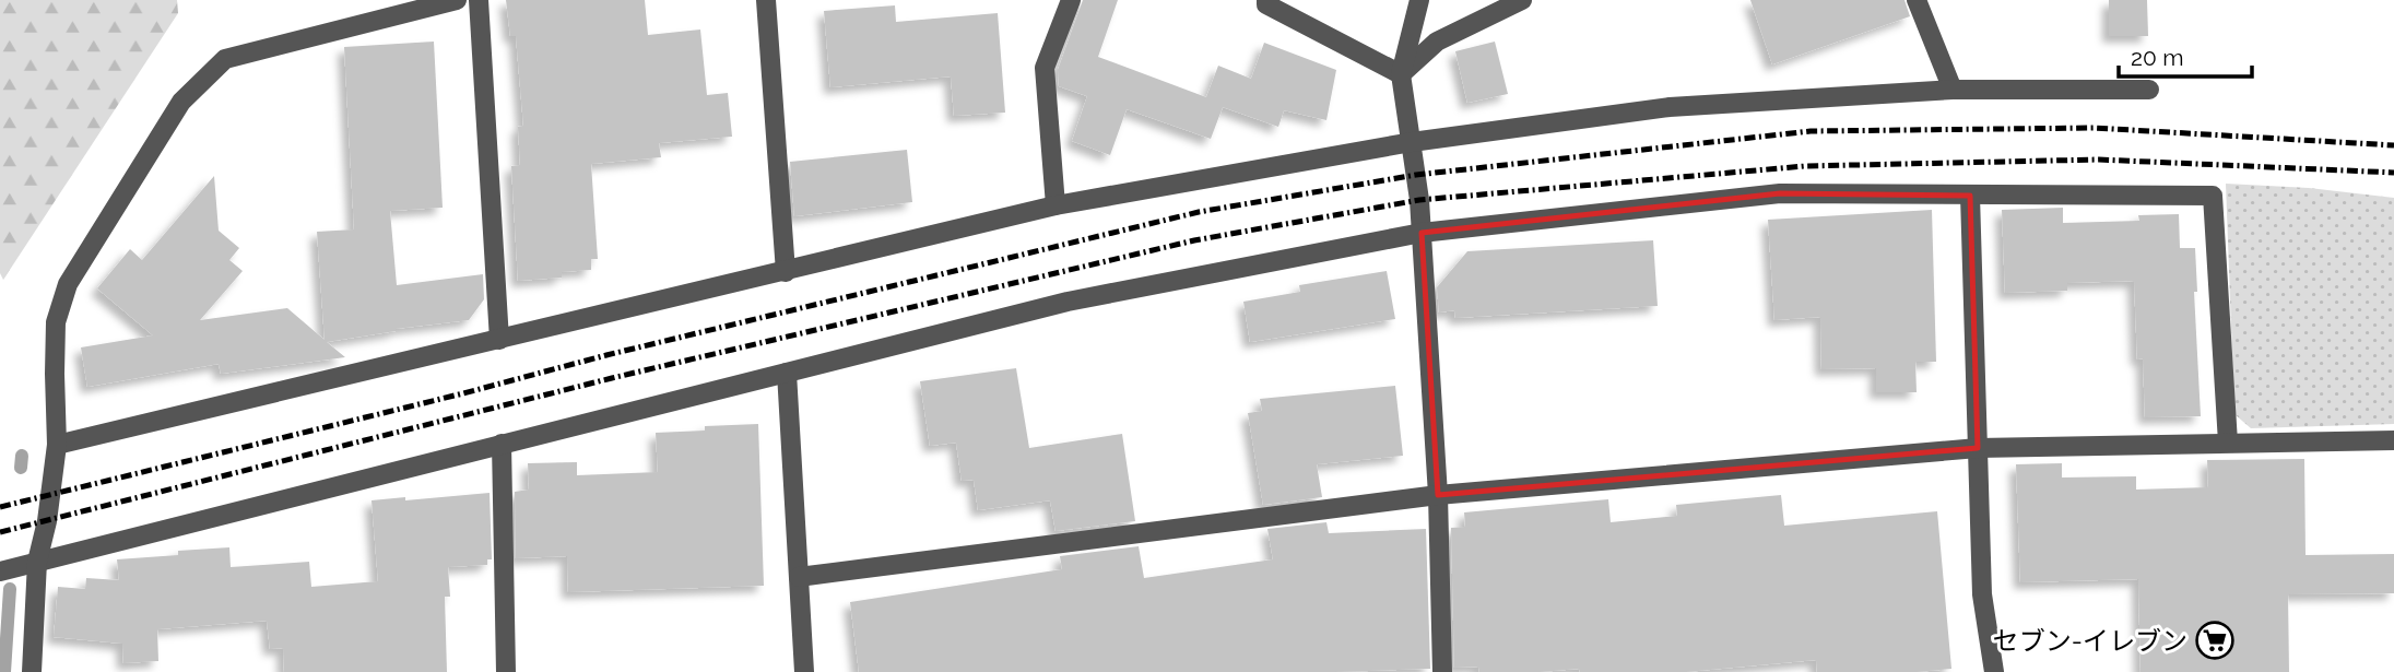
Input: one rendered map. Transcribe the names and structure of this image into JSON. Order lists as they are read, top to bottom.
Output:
{
  "places": {
    "supermarket": ["セブン-イレブン"]
  },
  "scale_bar": "20 m"
}
